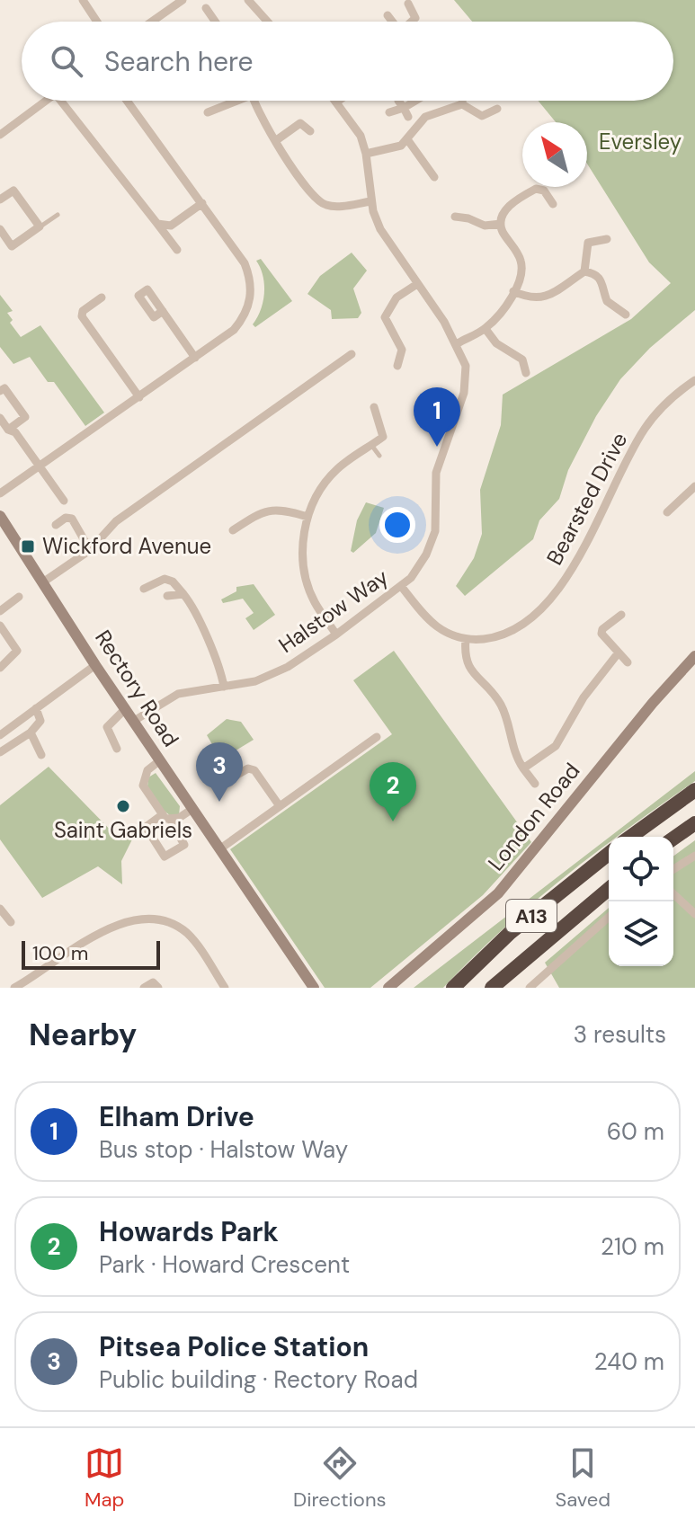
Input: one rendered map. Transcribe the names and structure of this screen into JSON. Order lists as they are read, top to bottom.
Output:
{
  "streets": {
    "highway": ["A13"],
    "street": [
      "Bearsted Drive",
      "Halstow Way",
      "Rectory Road",
      "London Road"
    ]
  },
  "crossings": [
    ["Halstow Way", "Rectory Road"]
  ],
  "parks": ["Eversley"],
  "places": {
    "transit": ["Wickford Avenue"],
    "other": ["Saint Gabriels"]
  },
  "scale_bar": "100 m",
  "north": "top left",
  "page": {
    "search": "Search here",
    "pins": ["1", "3", "2"],
    "scale": "100 m",
    "heading": ["Nearby", "3 results"],
    "list": [
      {
        "mark": "1",
        "name": "Elham Drive",
        "note": "Bus stop · Halstow Way",
        "value": "60 m"
      },
      {
        "mark": "2",
        "name": "Howards Park",
        "note": "Park · Howard Crescent",
        "value": "210 m"
      },
      {
        "mark": "3",
        "name": "Pitsea Police Station",
        "note": "Public building · Rectory Road",
        "value": "240 m"
      }
    ],
    "nav": ["Map", "Directions", "Saved"]
  }
}
